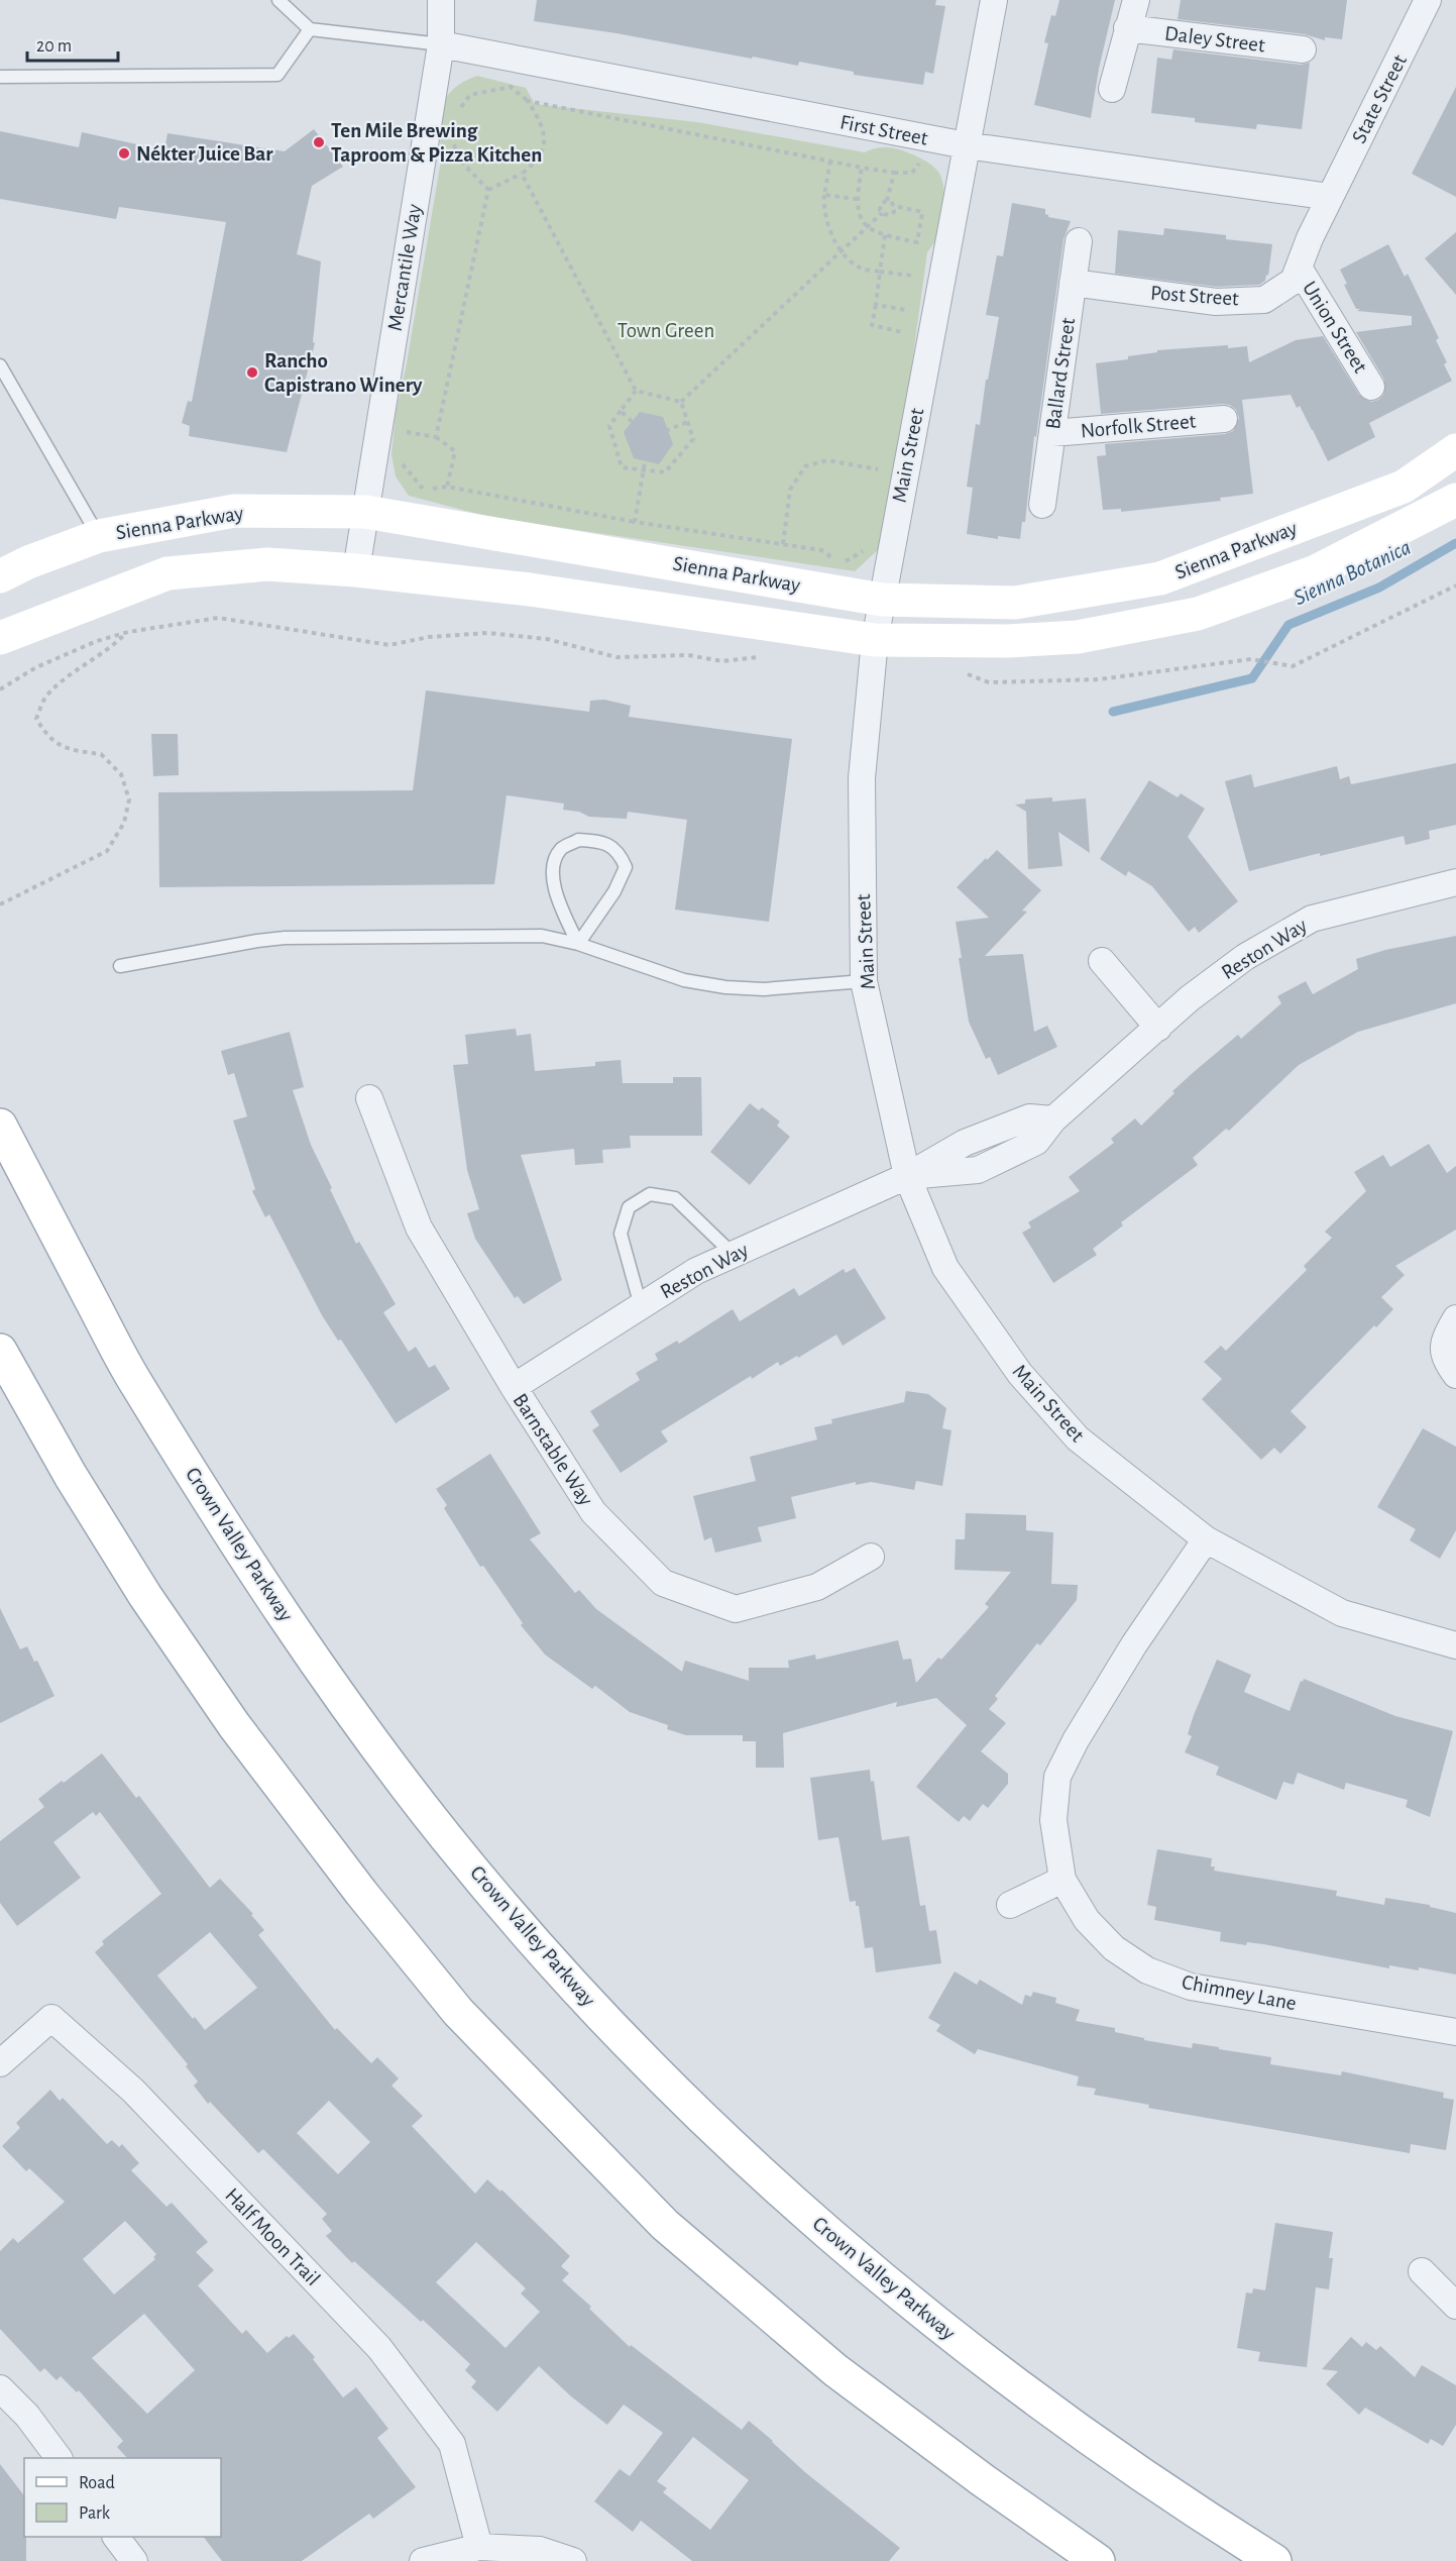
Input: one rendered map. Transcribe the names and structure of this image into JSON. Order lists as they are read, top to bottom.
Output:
{
  "streets": {
    "main road": ["Sienna Parkway", "Crown Valley Parkway"],
    "street": [
      "Daley Street",
      "State Street",
      "First Street",
      "Mercantile Way",
      "Post Street",
      "Union Street",
      "Ballard Street",
      "Norfolk Street",
      "Main Street",
      "Reston Way",
      "Barnstable Way",
      "Chimney Lane",
      "Half Moon Trail"
    ]
  },
  "crossings": [
    ["State Street", "First Street"],
    ["State Street", "Post Street"],
    ["First Street", "Mercantile Way"],
    ["First Street", "Post Street"],
    ["First Street", "Main Street"],
    ["Mercantile Way", "Sienna Parkway"],
    ["Post Street", "Union Street"],
    ["Post Street", "Ballard Street"],
    ["Ballard Street", "Norfolk Street"],
    ["Main Street", "Sienna Parkway"],
    ["Main Street", "Reston Way"],
    ["Main Street", "Chimney Lane"],
    ["Reston Way", "Barnstable Way"]
  ],
  "water": ["Sienna Botanica"],
  "parks": ["Town Green"],
  "places": ["Ten Mile Brewing Taproom & Pizza Kitchen", "Nékter Juice Bar", "Rancho Capistrano Winery"],
  "legend": ["Road", "Park"],
  "scale_bar": "20 m"
}
